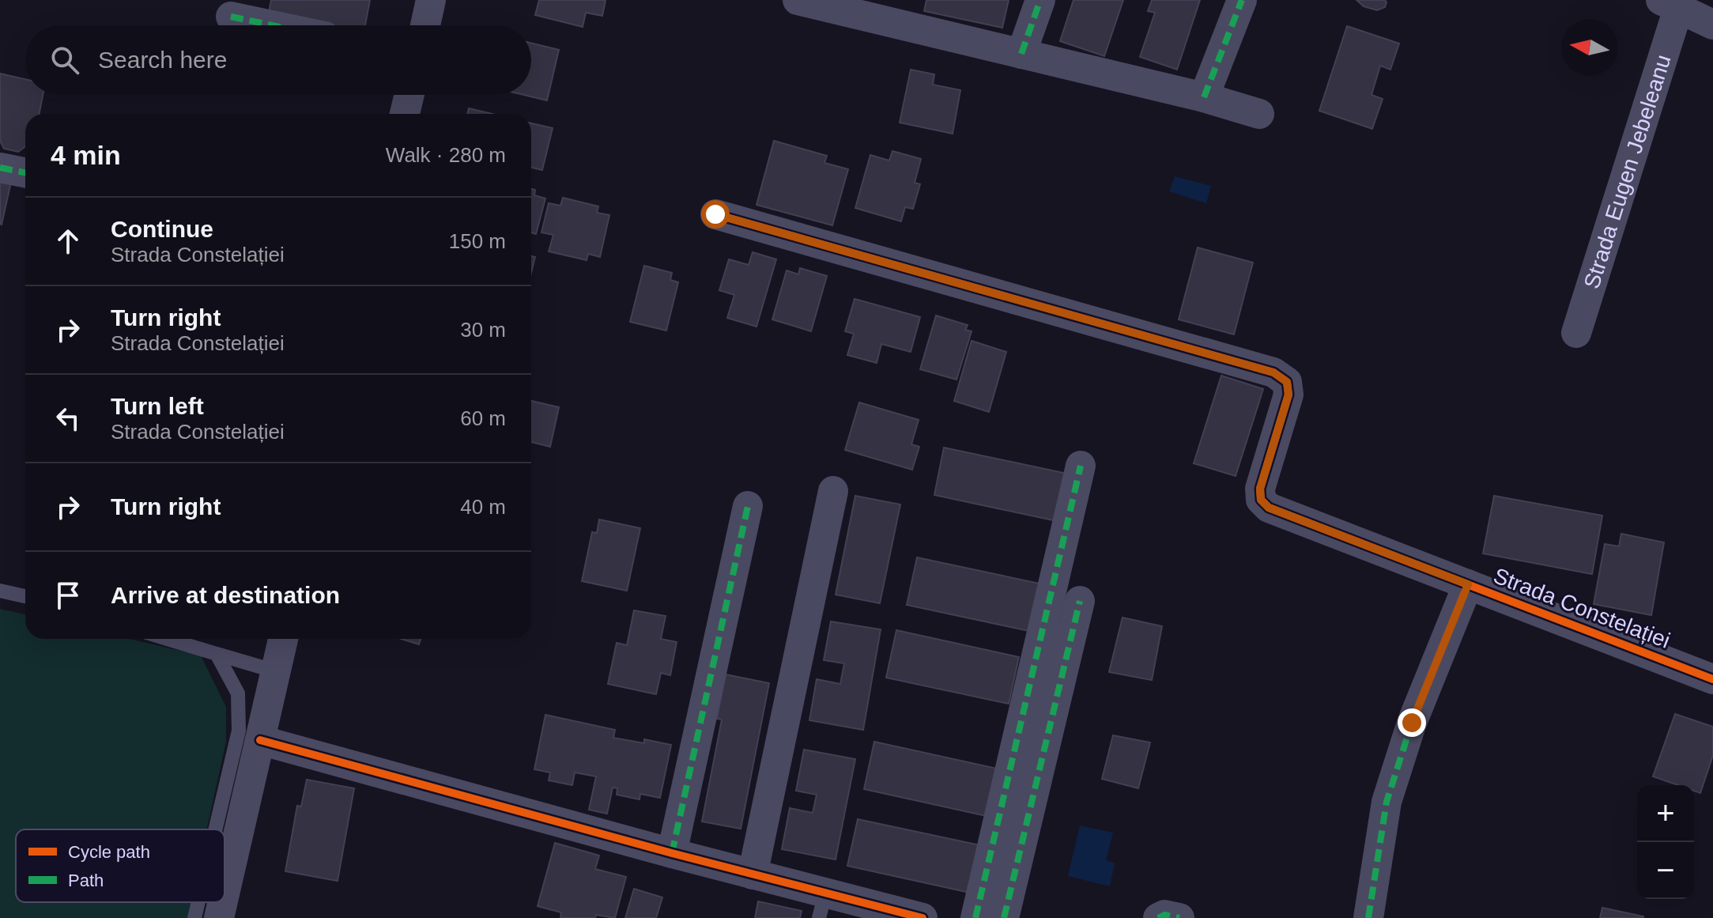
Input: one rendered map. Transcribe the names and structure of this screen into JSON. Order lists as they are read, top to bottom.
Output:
{
  "streets": {
    "street": ["Strada Eugen Jebeleanu", "Strada Constelației"]
  },
  "legend": ["Cycle path", "Path"],
  "north": "left",
  "page": {
    "search": "Search here",
    "heading": ["4 min", "Walk · 280 m"],
    "list": [
      ["Continue", "Strada Constelației", "150 m"],
      ["Turn right", "Strada Constelației", "30 m"],
      ["Turn left", "Strada Constelației", "60 m"],
      ["Turn right", "40 m"],
      "Arrive at destination"
    ],
    "map_buttons": ["+", "−"]
  }
}
